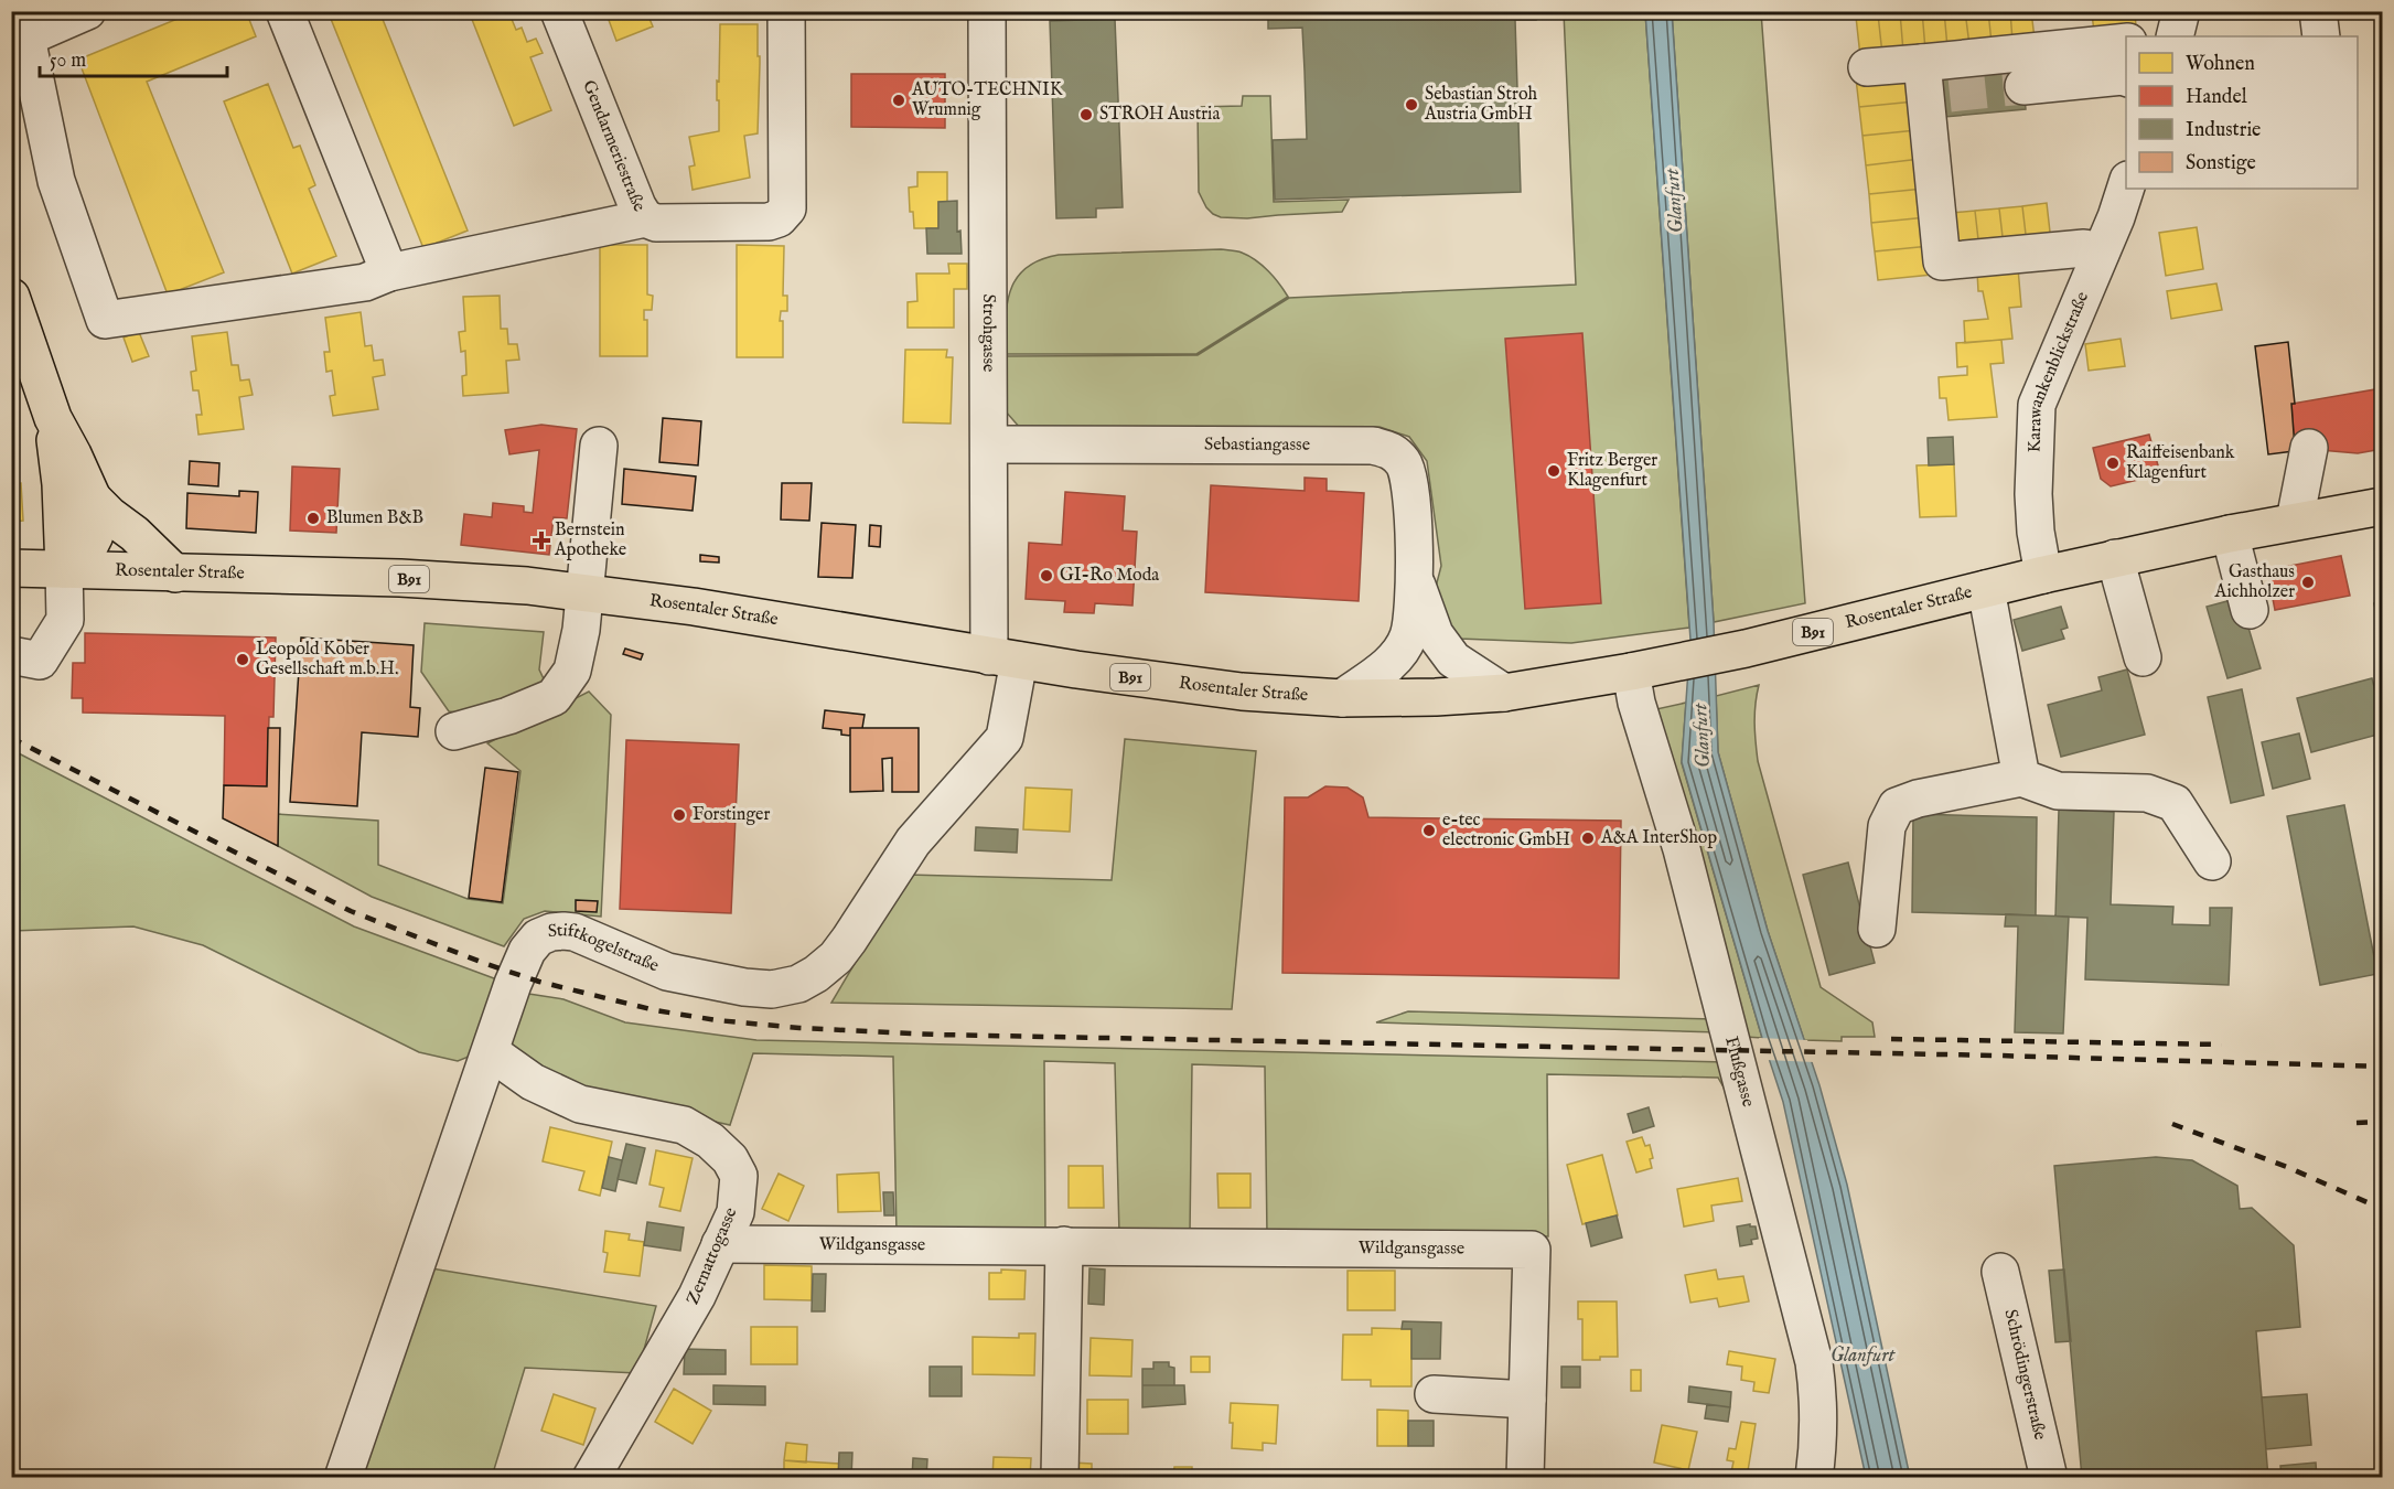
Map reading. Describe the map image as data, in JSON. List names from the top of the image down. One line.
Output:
{"streets":{"main road":["Rosentaler Straße","B91"],"street":["Gendarmeriestraße","Strohgasse","Karawankenblickstraße","Sebastiangasse","Stiftkogelstraße","Flußgasse","Wildgansgasse","Zernattogasse","Schrödingerstraße"]},"crossings":[["Strohgasse","Sebastiangasse"],["Strohgasse","Rosentaler Straße"],["Strohgasse","Stiftkogelstraße"],["Karawankenblickstraße","Rosentaler Straße"],["Sebastiangasse","Rosentaler Straße"],["Rosentaler Straße","Stiftkogelstraße"],["Rosentaler Straße","Flußgasse"],["Stiftkogelstraße","Zernattogasse"],["Wildgansgasse","Zernattogasse"]],"water":["Glanfurt"],"places":{"other":["AUTO-TECHNIK Wrumnig","Sebastian Stroh Austria GmbH","STROH Austria","Raiffeisenbank Klagenfurt","Fritz Berger Klagenfurt","Blumen B&B","GI-Ro Moda","Gasthaus Aichholzer","Leopold Kober Gesellschaft m.b.H.","Forstinger","e-tec electronic GmbH","A&A InterShop"],"health":["Bernstein Apotheke"]},"legend":["Wohnen","Handel","Industrie","Sonstige"],"scale_bar":"50 m"}
